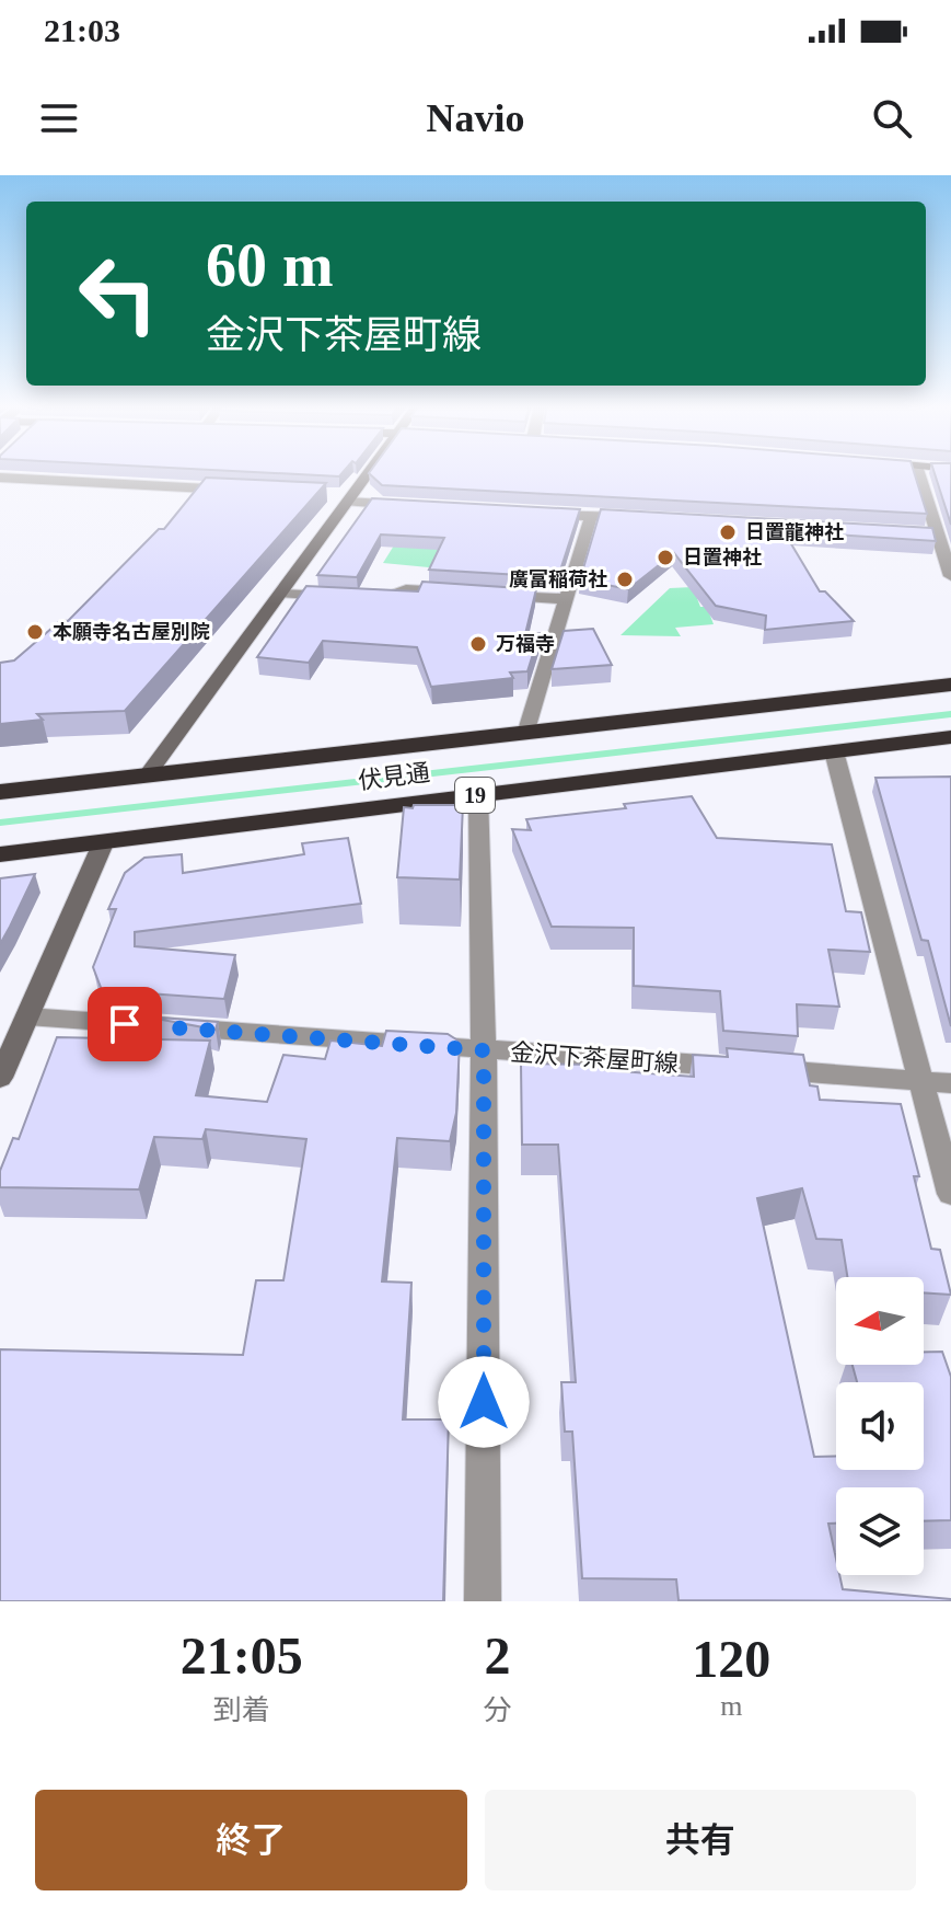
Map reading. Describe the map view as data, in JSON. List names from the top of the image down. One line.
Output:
{"streets":{"highway":["伏見通","19"],"street":["金沢下茶屋町線"]},"places":["日置龍神社","日置神社","廣富稲荷社","本願寺名古屋別院","万福寺"],"north":"left","page":{"status":"21:03","header":"Navio","turn":["60 m","金沢下茶屋町線"],"eta":["21:05","到着","2","分","120","m"],"buttons":["終了","共有"]}}
